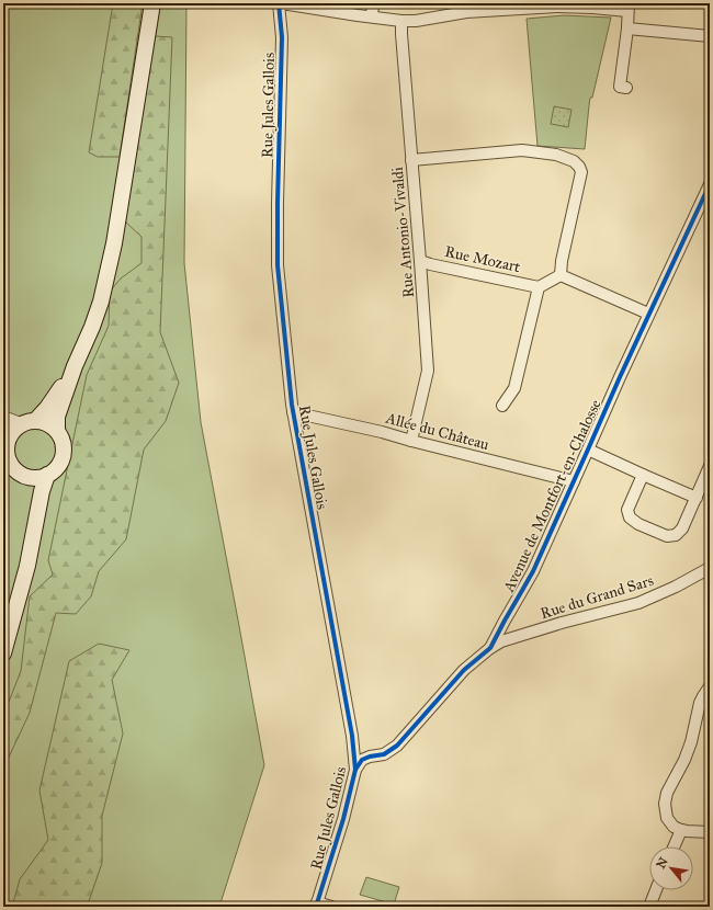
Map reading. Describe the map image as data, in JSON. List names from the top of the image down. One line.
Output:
{"streets":{"street":["Rue Jules Gallois","Rue Antonio-Vivaldi","Rue Mozart","Allée du Château","Avenue de Montfort-en-Chalosse","Rue du Grand Sars"]},"crossings":[["Rue Jules Gallois","Allée du Château"],["Rue Jules Gallois","Avenue de Montfort-en-Chalosse"],["Rue Antonio-Vivaldi","Rue Mozart"],["Rue Antonio-Vivaldi","Allée du Château"],["Allée du Château","Avenue de Montfort-en-Chalosse"],["Avenue de Montfort-en-Chalosse","Rue du Grand Sars"]],"north":"top left"}
